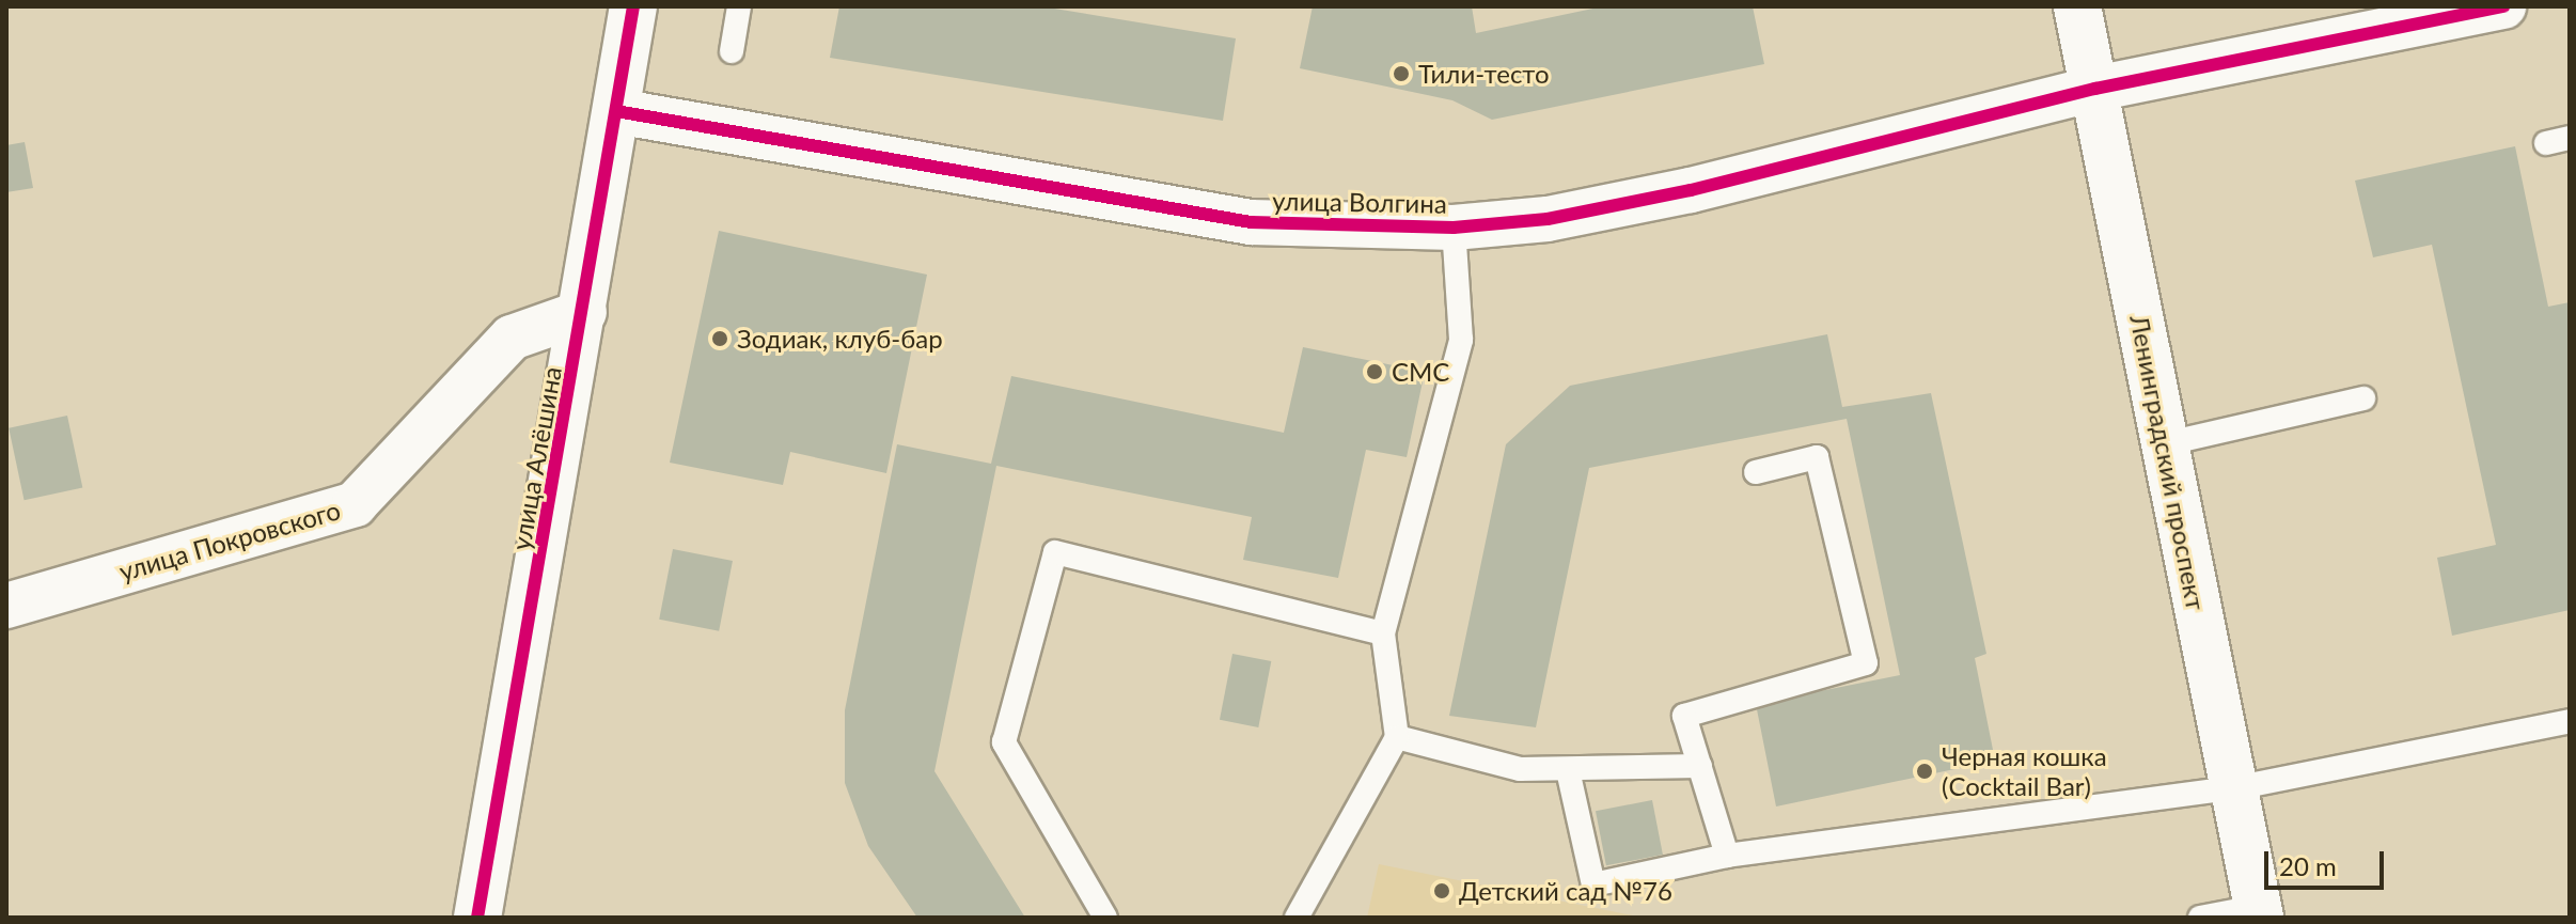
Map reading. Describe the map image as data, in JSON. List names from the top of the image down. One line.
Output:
{"streets":{"street":["улица Волгина","улица Алёшина","Ленинградский проспект","улица Покровского"]},"crossings":[["улица Волгина","улица Алёшина"],["улица Волгина","Ленинградский проспект"],["улица Алёшина","улица Покровского"]],"places":["Тили-тесто","Зодиак, клуб-бар","СМС","Черная кошка (Cocktail Bar)","Детский сад №76"],"scale_bar":"20 m"}
